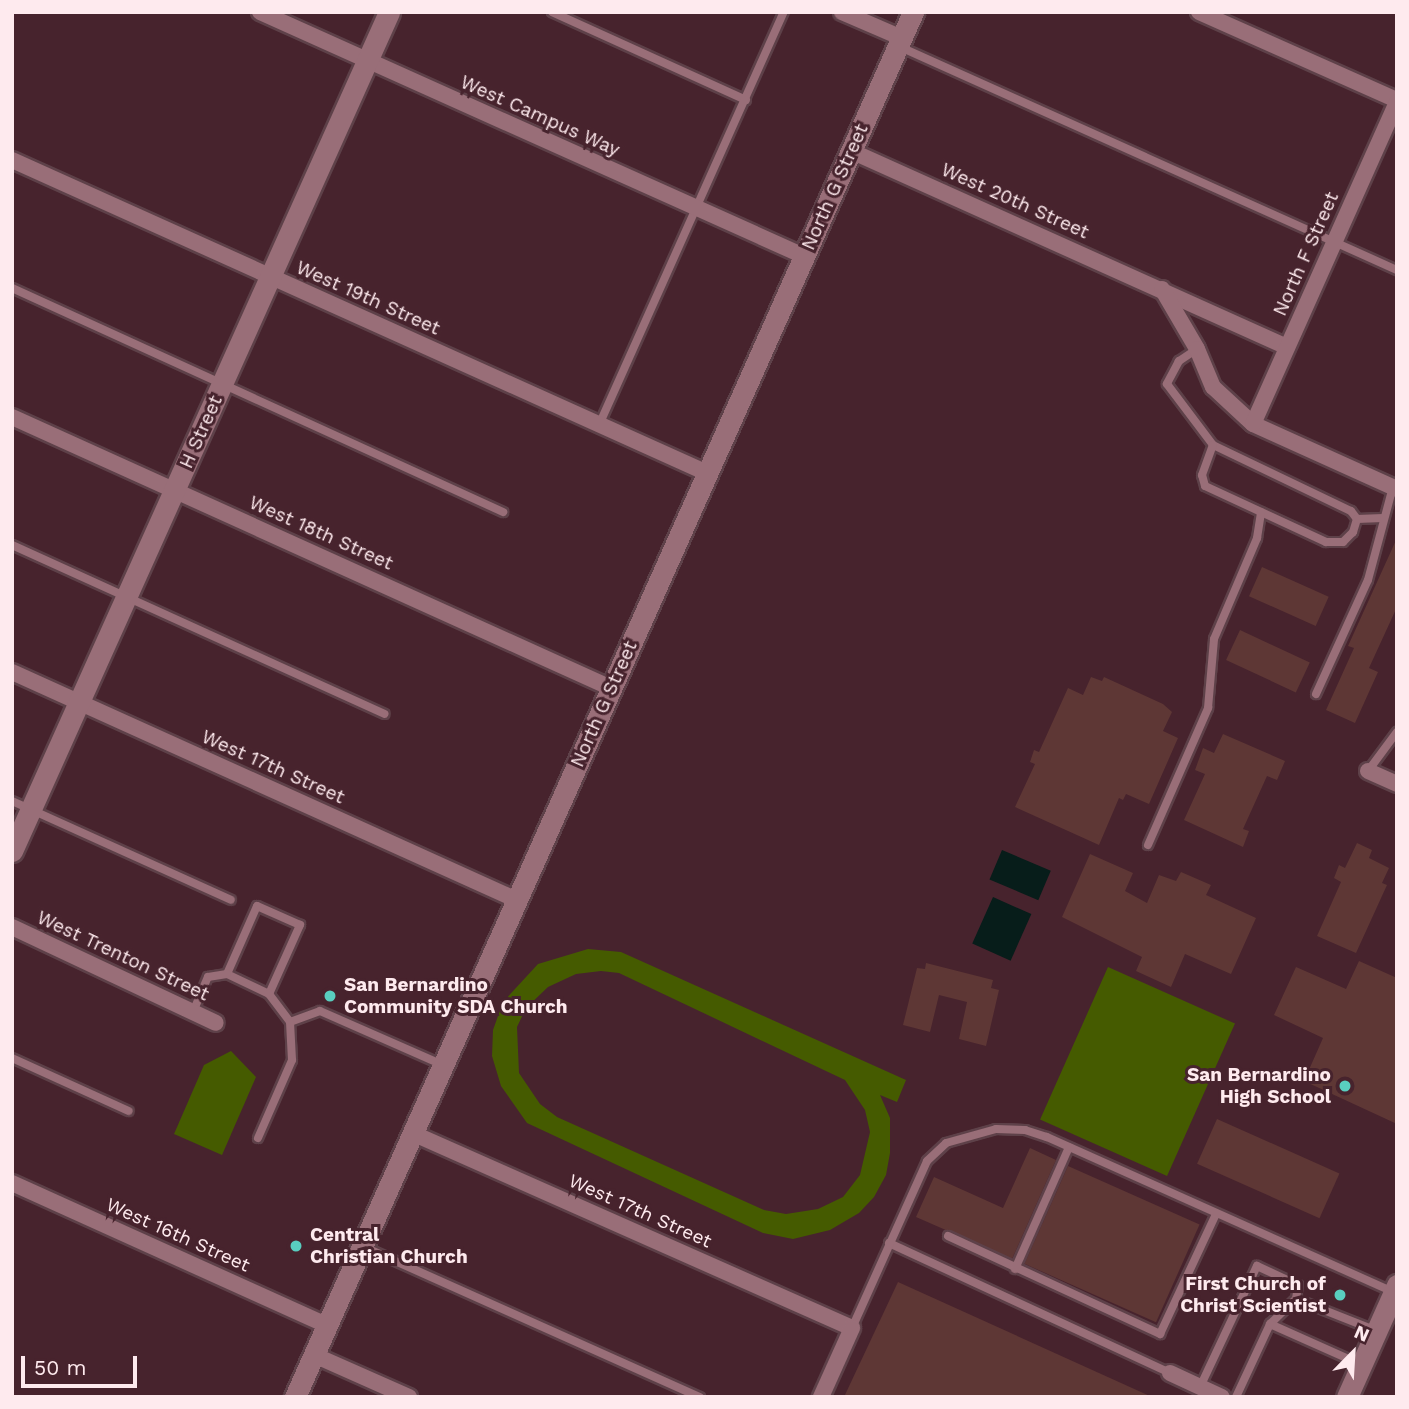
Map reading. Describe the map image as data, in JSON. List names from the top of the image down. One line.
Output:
{"streets":{"street":["West Campus Way","North G Street","West 20th Street","North F Street","West 19th Street","H Street","West 18th Street","West 17th Street","West Trenton Street","West 16th Street"]},"crossings":[["West Campus Way","North G Street"],["West Campus Way","H Street"],["North G Street","West 20th Street"],["North G Street","West 19th Street"],["North G Street","West 18th Street"],["North G Street","West 17th Street"],["North G Street","West 16th Street"],["West 20th Street","North F Street"],["West 19th Street","H Street"],["H Street","West 18th Street"],["H Street","West 17th Street"]],"places":["San Bernardino Community SDA Church","San Bernardino High School","Central Christian Church","First Church of Christ Scientist"],"scale_bar":"50 m","north":"top right"}
